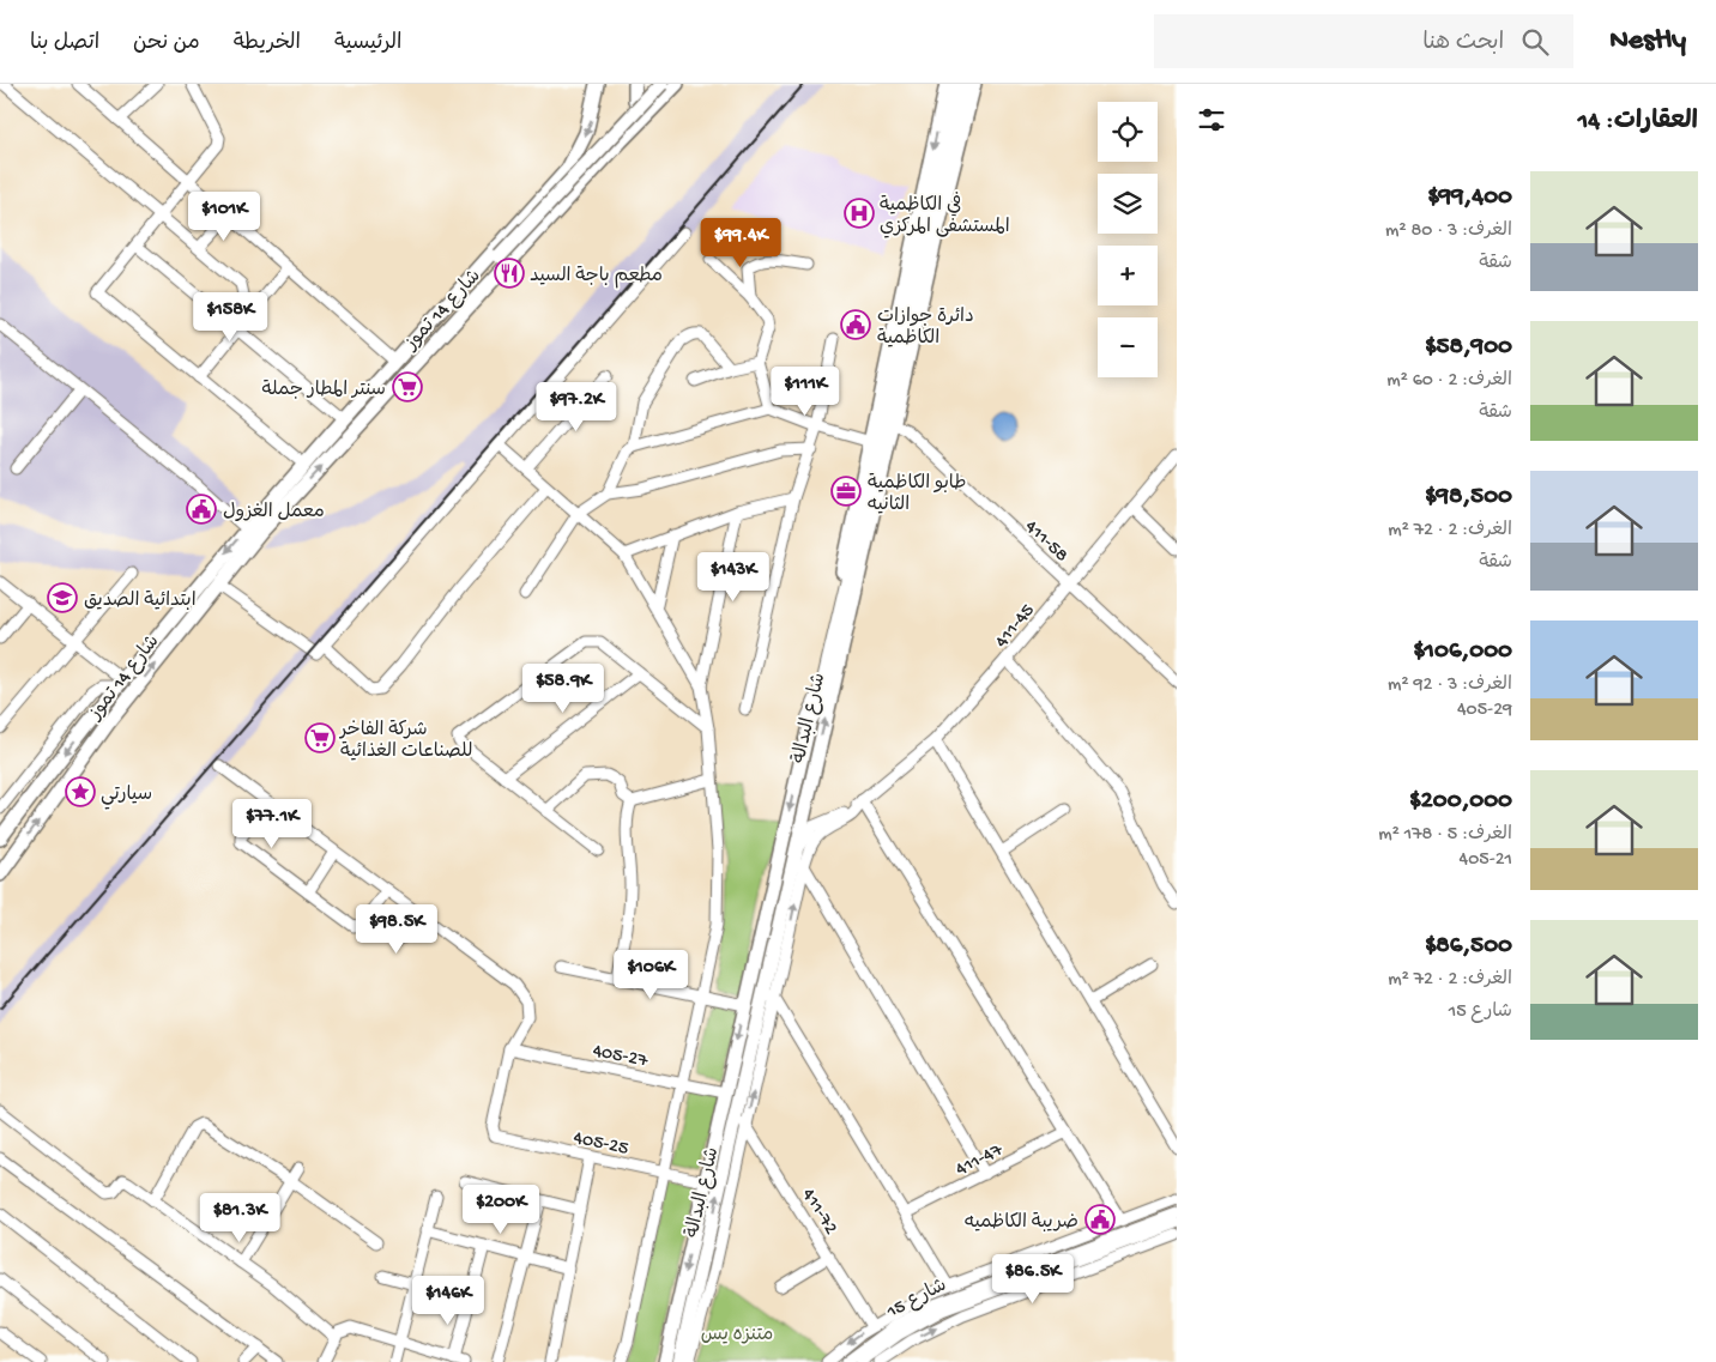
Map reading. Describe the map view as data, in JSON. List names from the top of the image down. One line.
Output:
{"streets":{"main road":["شارع 14 تموز","شارع البدالة"],"street":["411-58","411-45","405-27","405-25","411-47","411-72","شارع 15"]},"crossings":[["411-58","411-45"],["411-58","شارع البدالة"],["شارع البدالة","405-27"],["شارع البدالة","405-25"],["شارع البدالة","411-72"],["405-27","405-25"]],"parks":["متنزه يس"],"places":{"hospital":["في الكاظمية المستشفى المركزي"],"restaurant":["مطعم باجة السيد"],"public building":["دائرة جوازات الكاظمية","معمل الغزول","ضريبة الكاظميه"],"supermarket":["سنتر المطار جملة","شركة الفاخر للصناعات الغذائية"],"office":["طابو الكاظمية الثانيه"],"school or university":["ابتدائية الصديق"],"place":["سيارتي"]},"page":{"header":"Nestly","search":"ابحث هنا","nav":["الرئيسية","الخريطة","من نحن","اتصل بنا"],"heading":"العقارات: 14","map_buttons":["+","−"],"list":[{"name":"$99,400","note":"الغرف: 3 · 80 m² · شقة"},{"name":"$58,900","note":"الغرف: 2 · 60 m² · شقة"},{"name":"$98,500","note":"الغرف: 2 · 72 m² · شقة"},{"name":"$106,000","note":"الغرف: 3 · 92 m² · 405-29"},{"name":"$200,000","note":"الغرف: 5 · 178 m² · 405-21"},{"name":"$86,500","note":"الغرف: 2 · 72 m² · شارع 15"}],"price":["$101K","$99.4K","$158K","$111K","$97.2K","$143K","$58.9K","$77.1K","$98.5K","$106K","$200K","$81.3K","$86.5K","$146K"]}}
